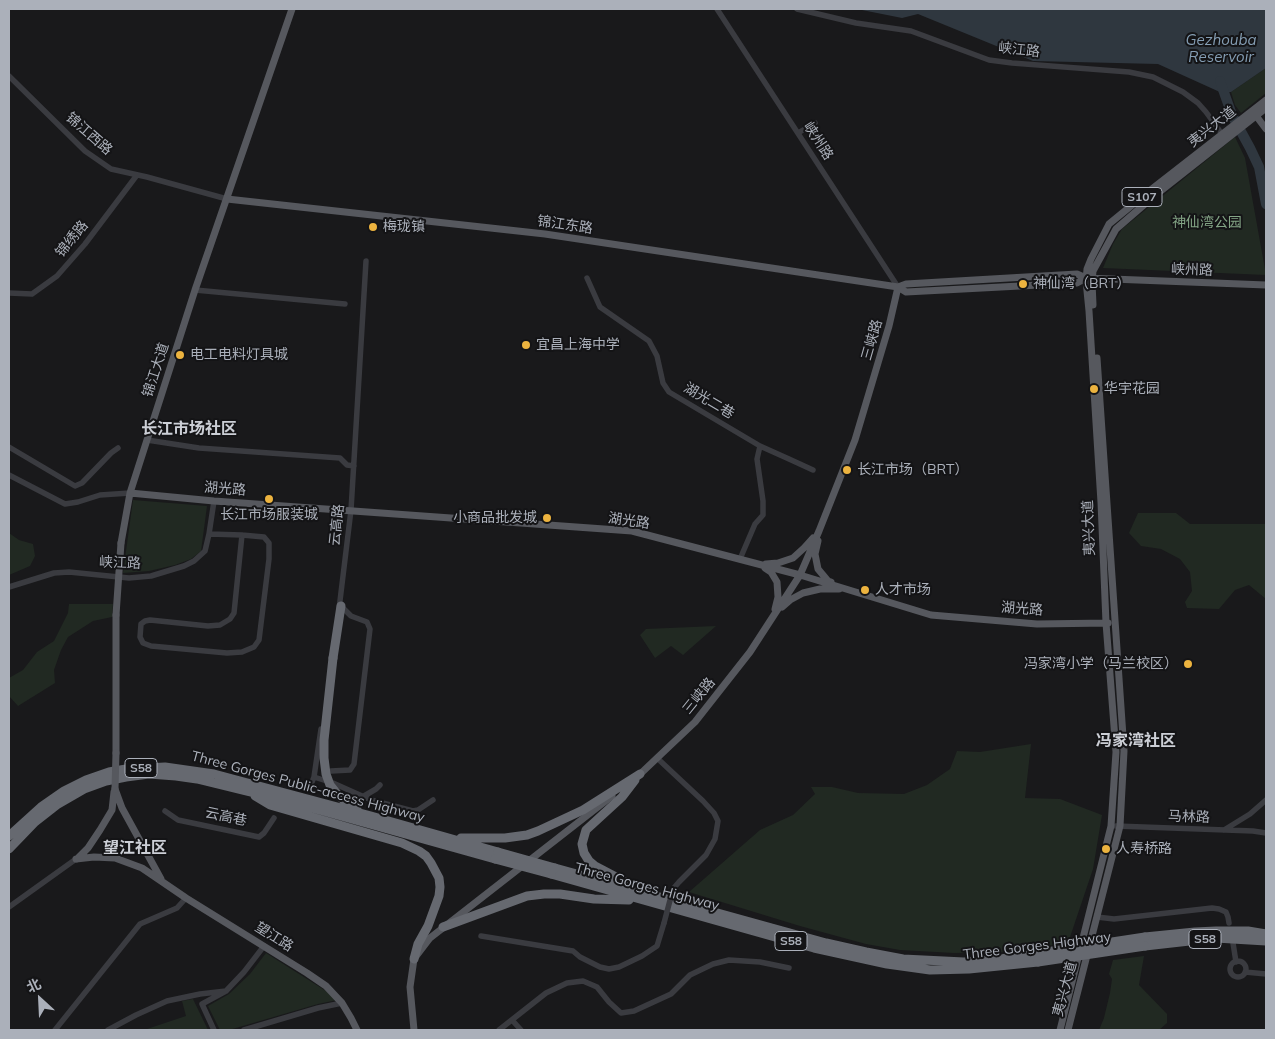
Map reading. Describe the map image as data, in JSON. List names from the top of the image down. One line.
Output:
{"streets":{"highway":["S58","Three Gorges Public-access Highway","Three Gorges Highway"],"main road":["夷兴大道","峡州路","S107","锦江东路","三峡路","锦江大道","湖光路","望江路"],"street":["峡江路","锦江西路","锦绣路","湖光二巷","云高路","云高巷","马林路"]},"crossings":[["峡江路","夷兴大道"],["峡江路","湖光路"],["夷兴大道","峡州路"],["夷兴大道","湖光路"],["夷兴大道","马林路"],["锦江西路","锦江东路"],["锦江西路","锦绣路"],["锦江西路","锦江大道"],["峡州路","锦江东路"],["峡州路","三峡路"],["锦江东路","三峡路"],["锦江东路","锦江大道"],["三峡路","湖光路"],["锦江大道","湖光路"],["湖光路","云高路"],["Three Gorges Public-access Highway","Three Gorges Highway"]],"districts":["长江市场社区","冯家湾社区","望江社区"],"water":["Gezhouba Reservoir"],"parks":["神仙湾公园"],"places":["梅珑镇","神仙湾（BRT）","宜昌上海中学","电工电料灯具城","华宇花园","长江市场（BRT）","长江市场服装城","小商品批发城","人才市场","冯家湾小学（马兰校区）","人寿桥路"],"north":"top left"}
